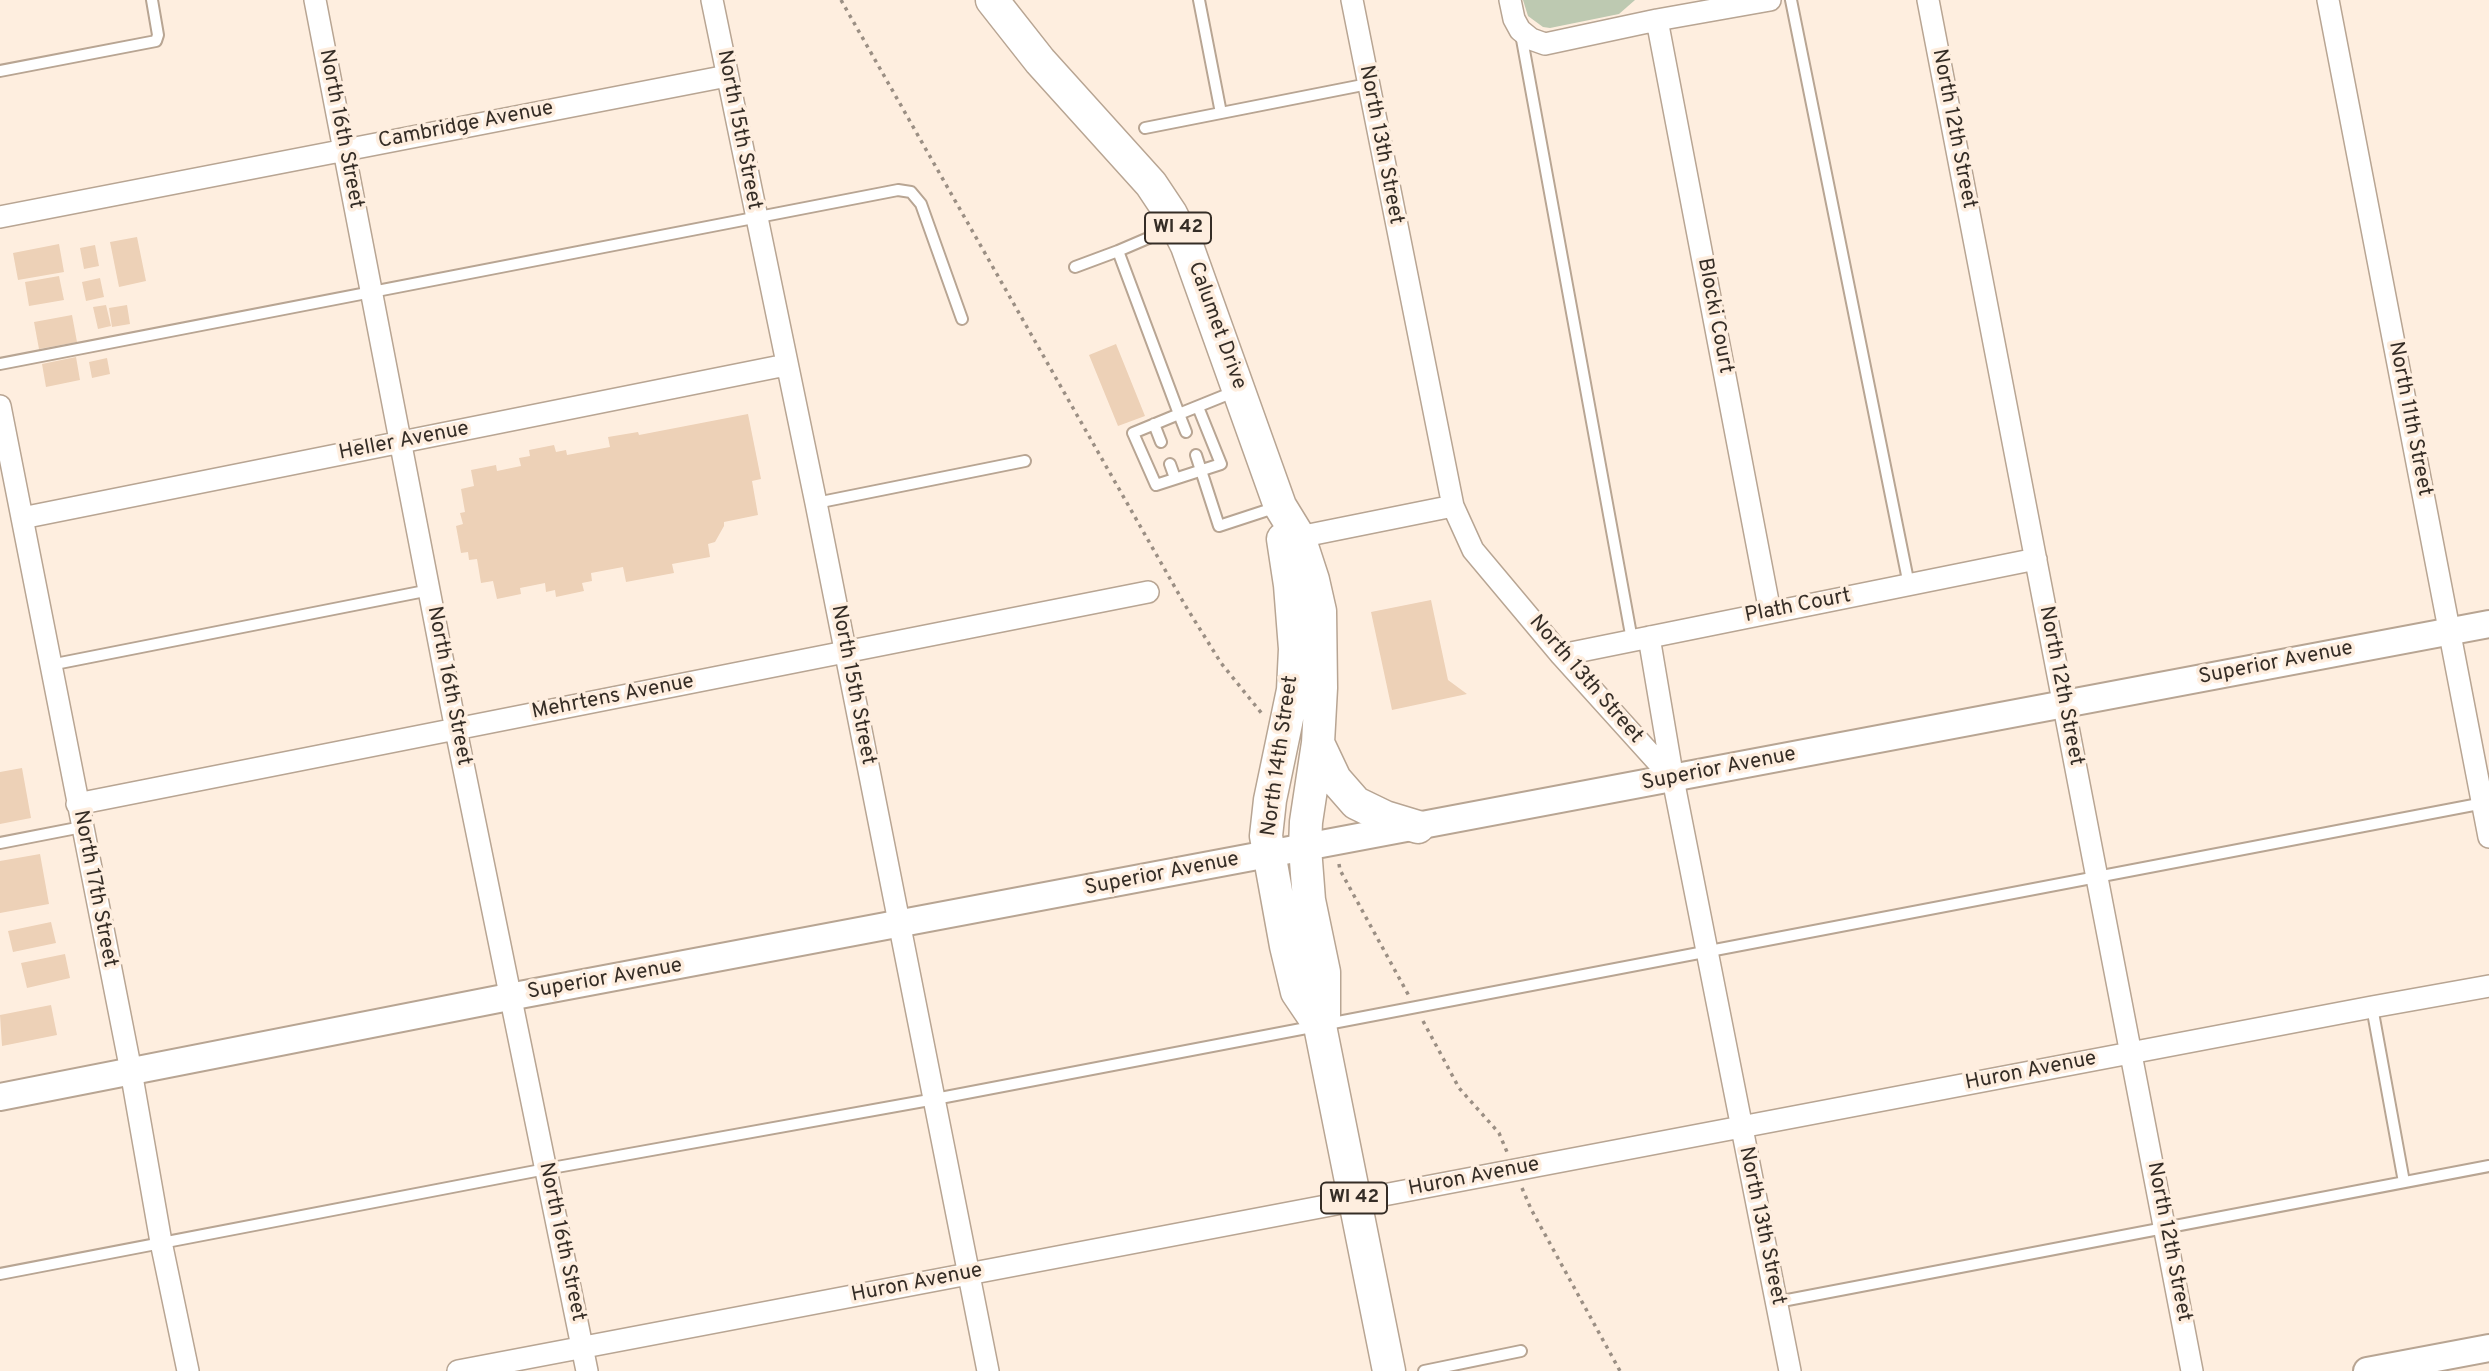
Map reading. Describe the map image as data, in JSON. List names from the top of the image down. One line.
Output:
{"streets":{"main road":["WI 42","Calumet Drive","North 14th Street"],"street":["Cambridge Avenue","North 16th Street","North 12th Street","North 15th Street","North 13th Street","Blocki Court","North 11th Street","Heller Avenue","Plath Court","Superior Avenue","Mehrtens Avenue","North 17th Street","Huron Avenue"]},"crossings":[["Cambridge Avenue","North 16th Street"],["Cambridge Avenue","North 15th Street"],["North 16th Street","Heller Avenue"],["North 16th Street","Superior Avenue"],["North 16th Street","Mehrtens Avenue"],["North 16th Street","Huron Avenue"],["North 12th Street","Plath Court"],["North 12th Street","Superior Avenue"],["North 12th Street","Huron Avenue"],["North 15th Street","Heller Avenue"],["North 15th Street","Superior Avenue"],["North 15th Street","Mehrtens Avenue"],["North 15th Street","Huron Avenue"],["North 13th Street","Plath Court"],["North 13th Street","Superior Avenue"],["North 13th Street","Huron Avenue"],["Blocki Court","Plath Court"],["Calumet Drive","North 14th Street"],["North 11th Street","Superior Avenue"],["Heller Avenue","North 17th Street"],["Superior Avenue","North 14th Street"],["Superior Avenue","North 17th Street"],["Mehrtens Avenue","North 17th Street"],["North 14th Street","Huron Avenue"]]}
